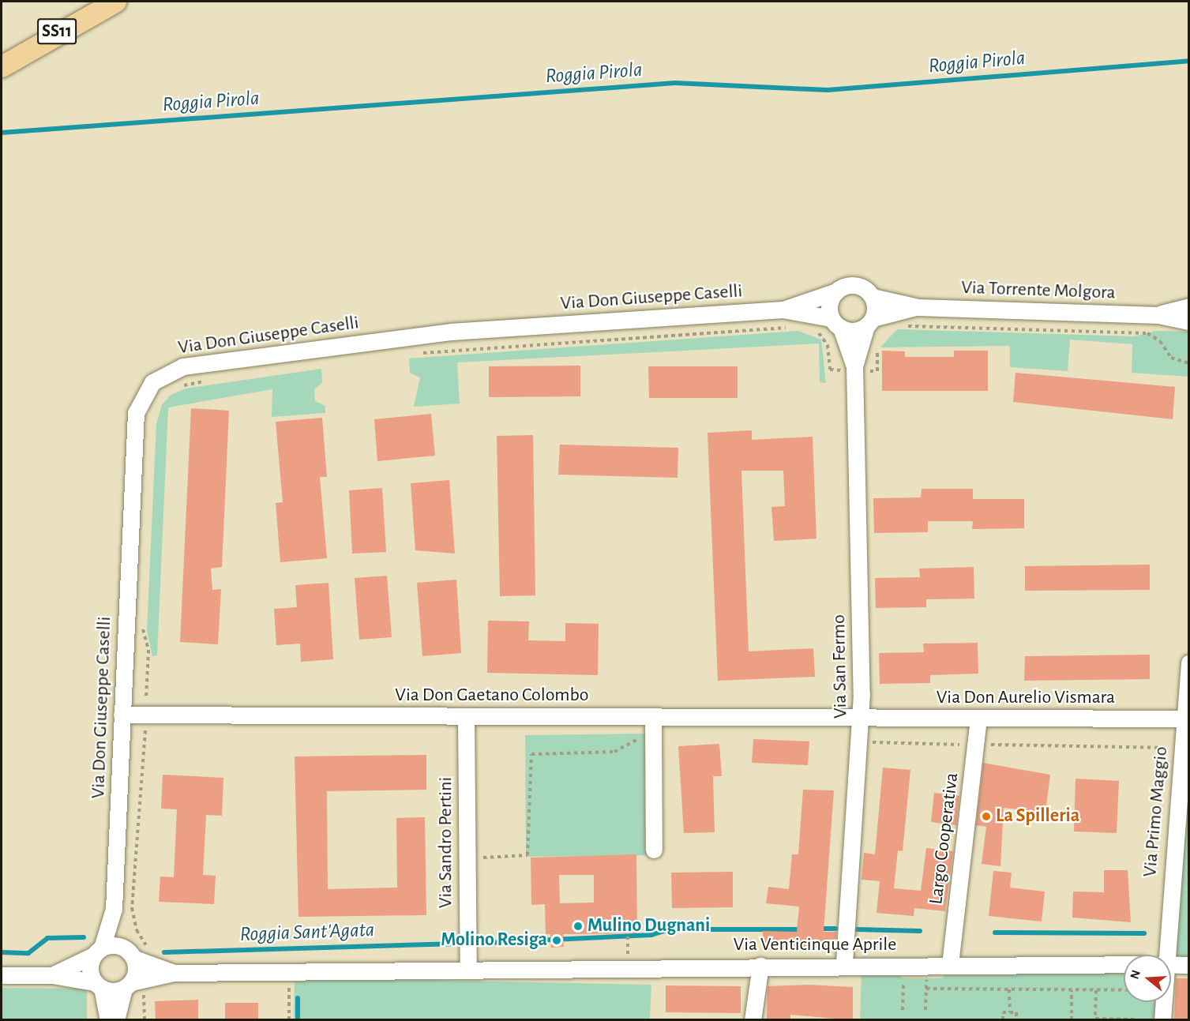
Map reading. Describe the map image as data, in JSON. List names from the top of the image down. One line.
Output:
{"streets":{"main road":["SS11"],"street":["Via Torrente Molgora","Via Don Giuseppe Caselli","Via San Fermo","Via Don Gaetano Colombo","Via Don Aurelio Vismara","Via Primo Maggio","Largo Cooperativa","Via Sandro Pertini","Via Venticinque Aprile"]},"crossings":[["Via Torrente Molgora","Via Don Giuseppe Caselli"],["Via Don Giuseppe Caselli","Via Don Gaetano Colombo"],["Via Don Giuseppe Caselli","Via Venticinque Aprile"],["Via San Fermo","Via Don Gaetano Colombo"],["Via San Fermo","Via Don Aurelio Vismara"],["Via San Fermo","Via Venticinque Aprile"],["Via Don Gaetano Colombo","Via Don Aurelio Vismara"],["Via Don Gaetano Colombo","Via Sandro Pertini"],["Via Don Aurelio Vismara","Via Primo Maggio"],["Via Don Aurelio Vismara","Largo Cooperativa"],["Largo Cooperativa","Via Venticinque Aprile"],["Via Sandro Pertini","Via Venticinque Aprile"]],"water":["Roggia Pirola","Roggia Sant'Agata"],"places":["La Spilleria","Mulino Dugnani","Molino Resiga"],"north":"left"}
